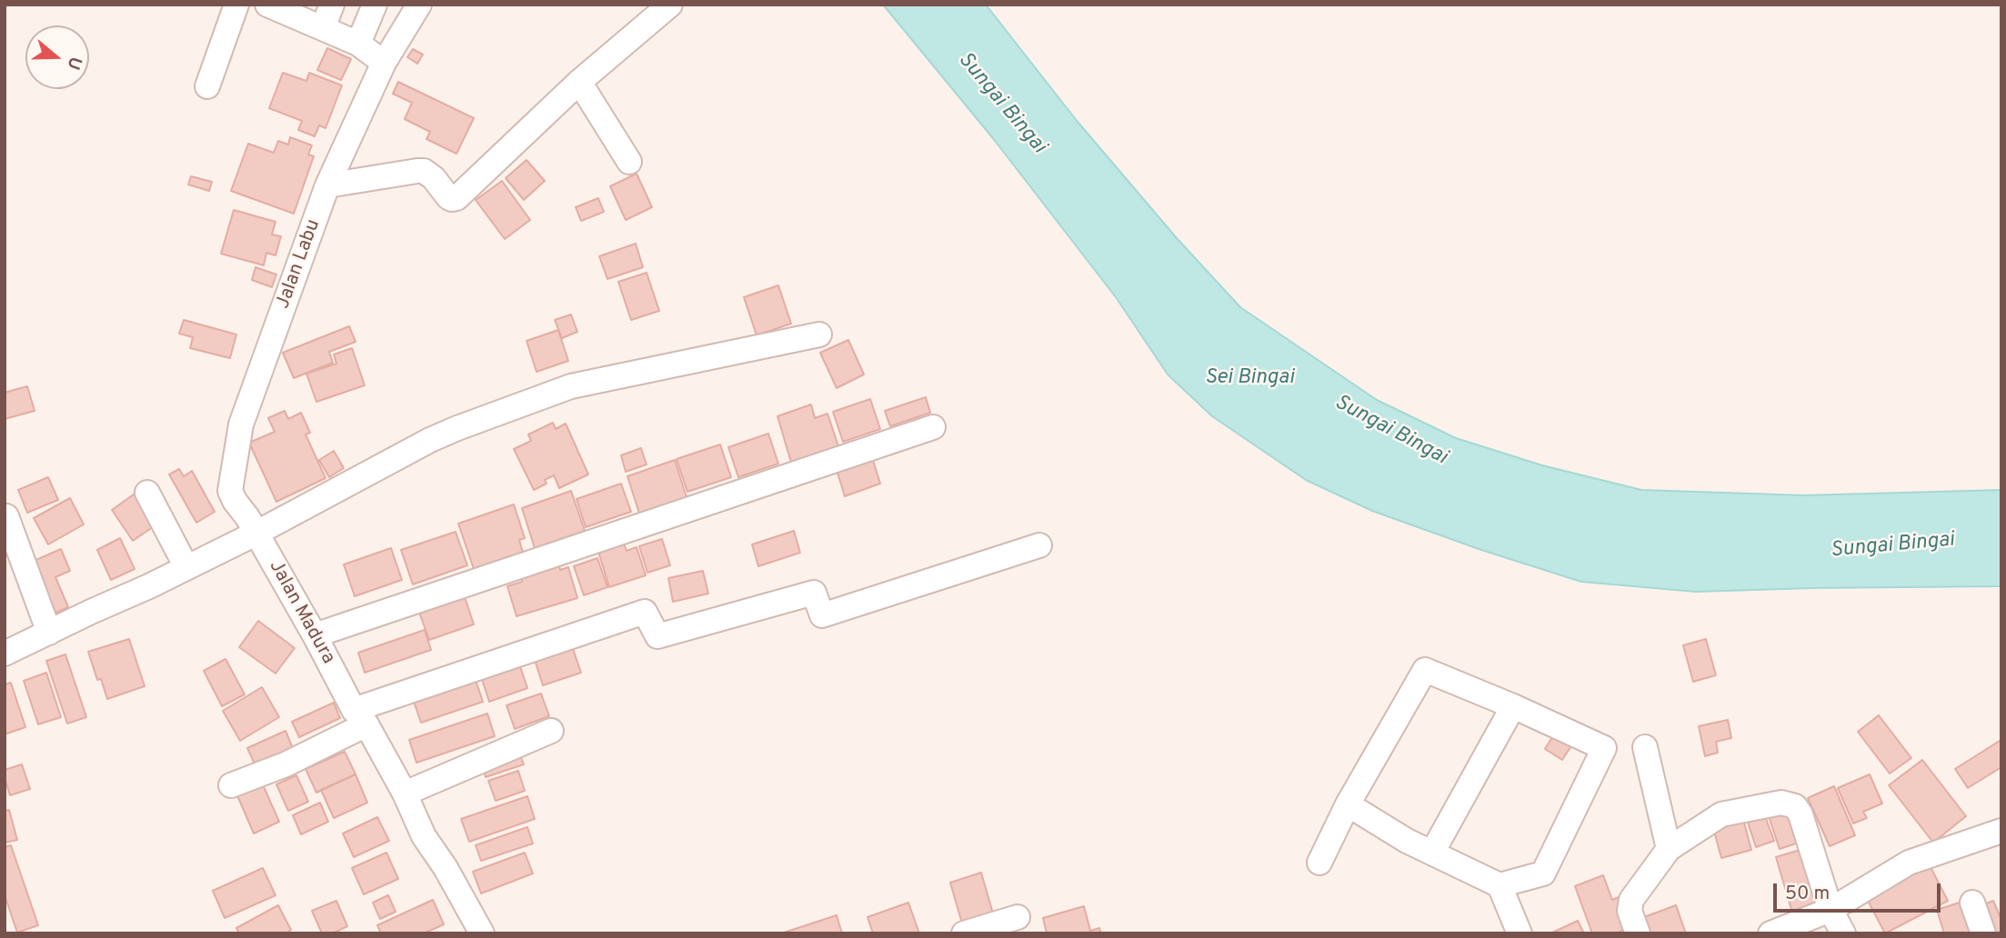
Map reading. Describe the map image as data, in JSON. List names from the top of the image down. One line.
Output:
{"streets":{"street":["Jalan Labu","Jalan Madura"]},"crossings":[["Jalan Labu","Jalan Madura"]],"water":["Sungai Bingai","Sei Bingai"],"scale_bar":"50 m","north":"right"}
